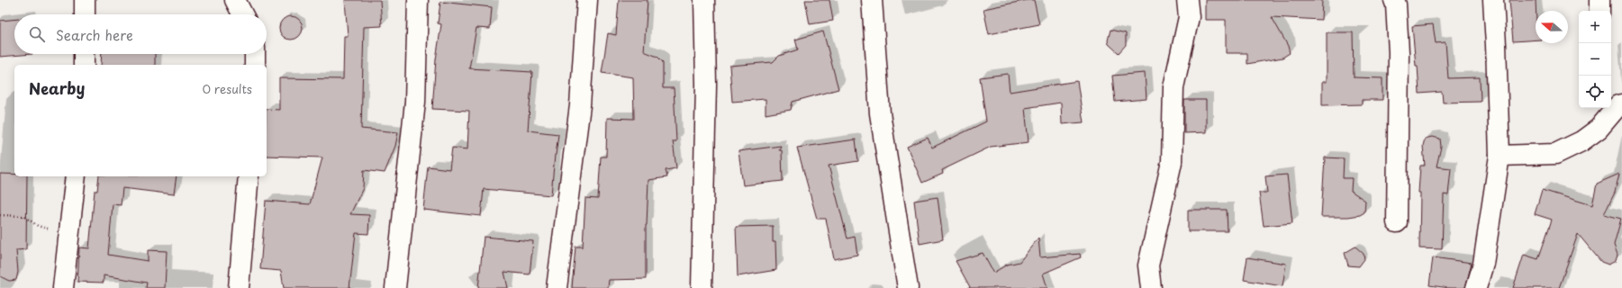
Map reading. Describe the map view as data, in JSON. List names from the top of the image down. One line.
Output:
{"north":"left","page":{"map_buttons":["+","−"],"search":"Search here","heading":["Nearby","0 results"]}}
